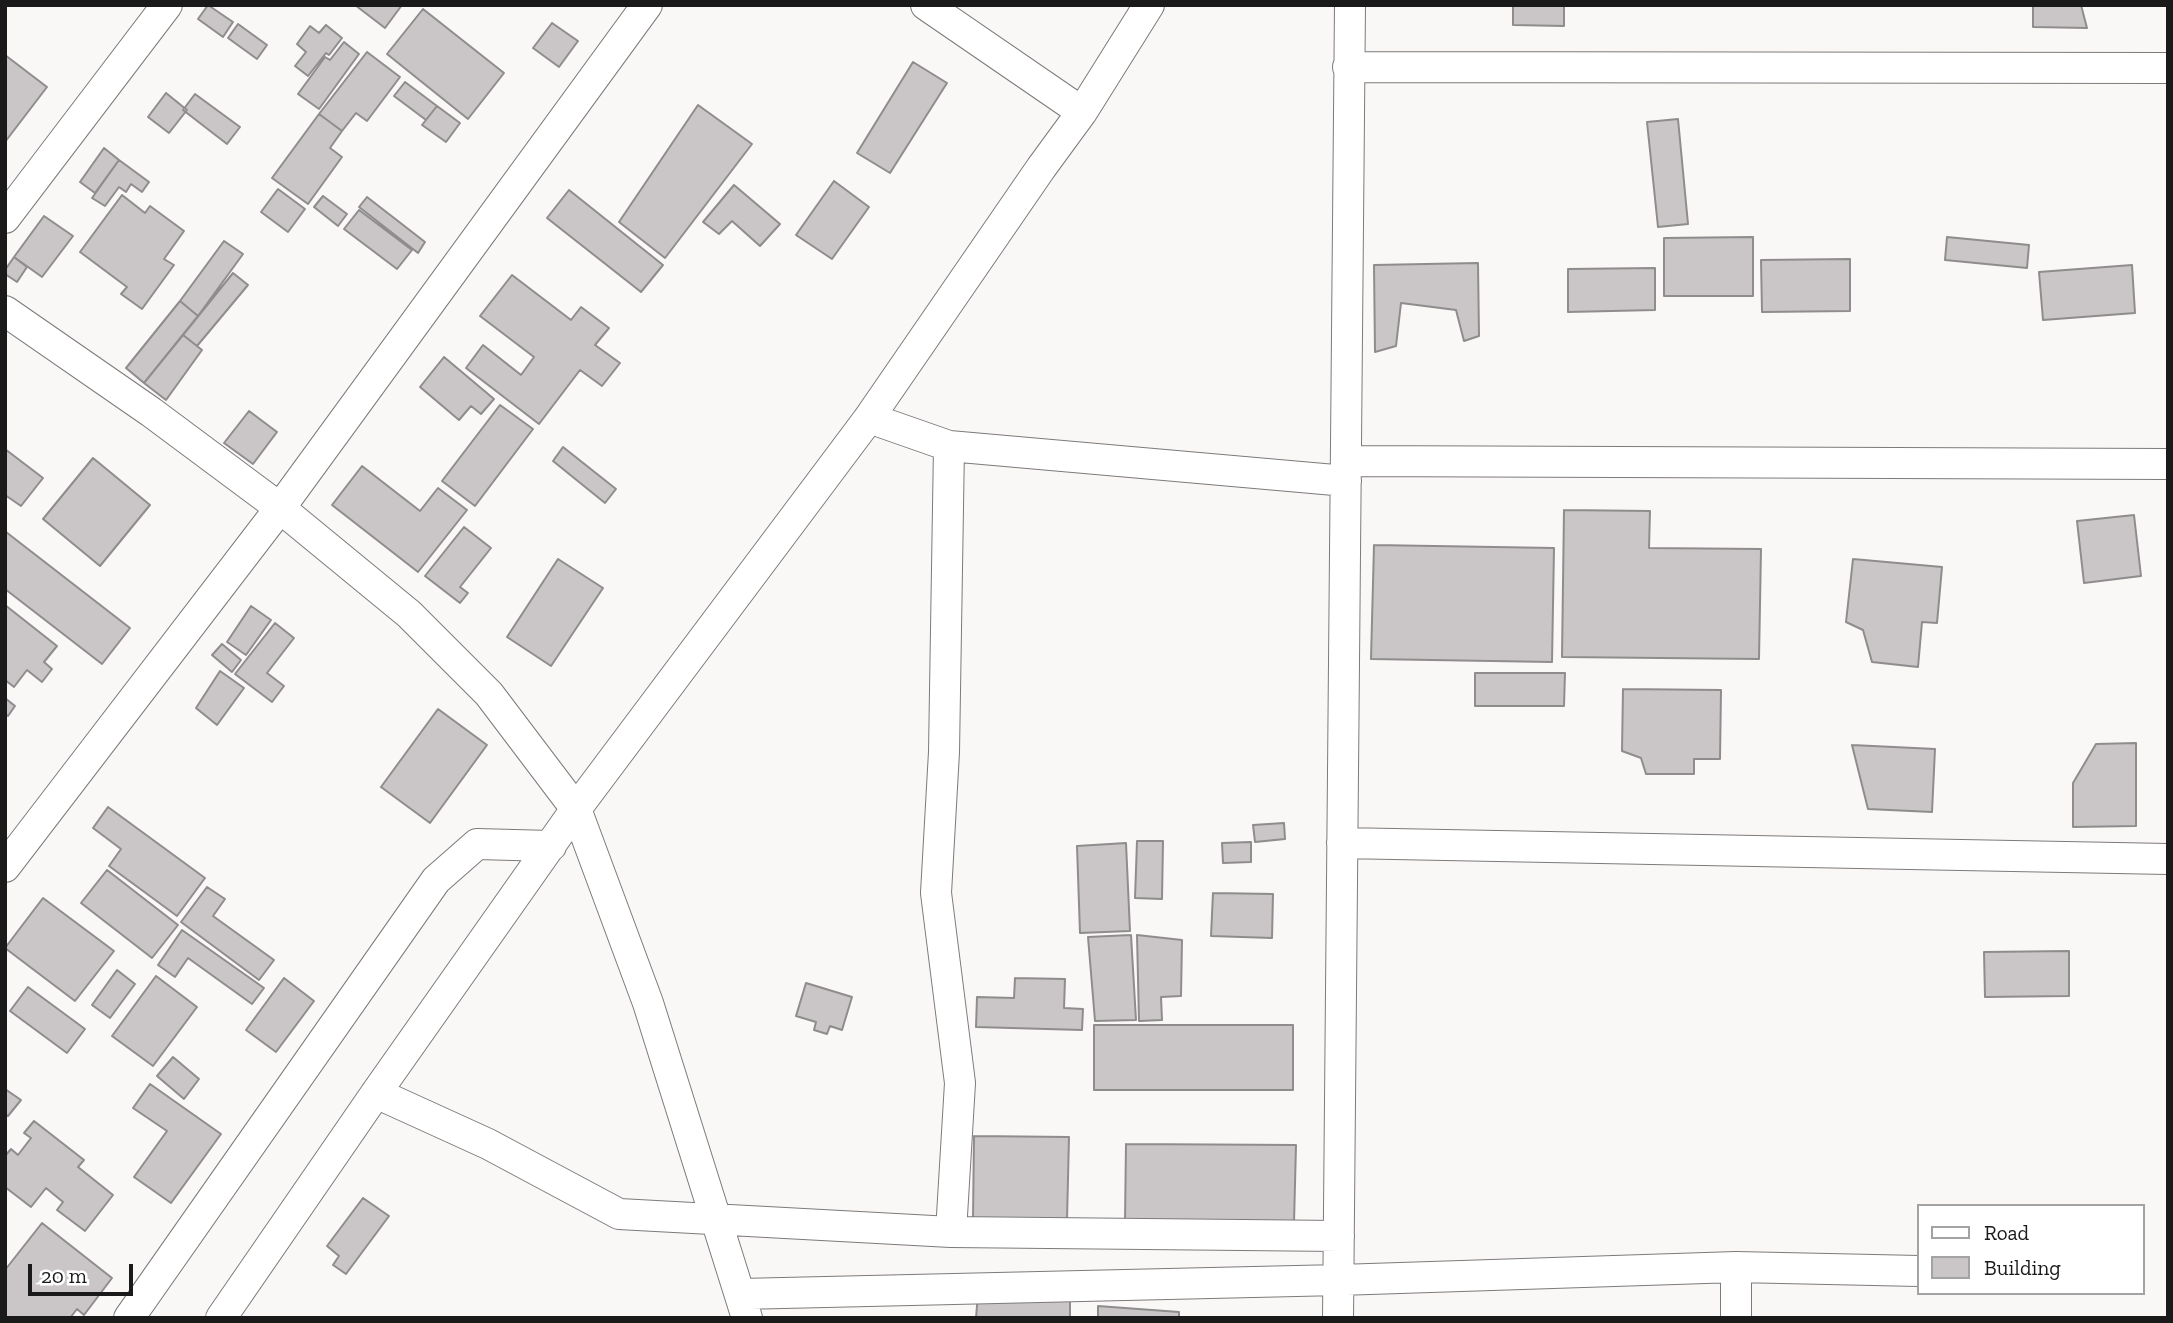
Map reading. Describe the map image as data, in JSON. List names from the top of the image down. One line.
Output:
{"legend":["Road","Building"],"scale_bar":"20 m"}
